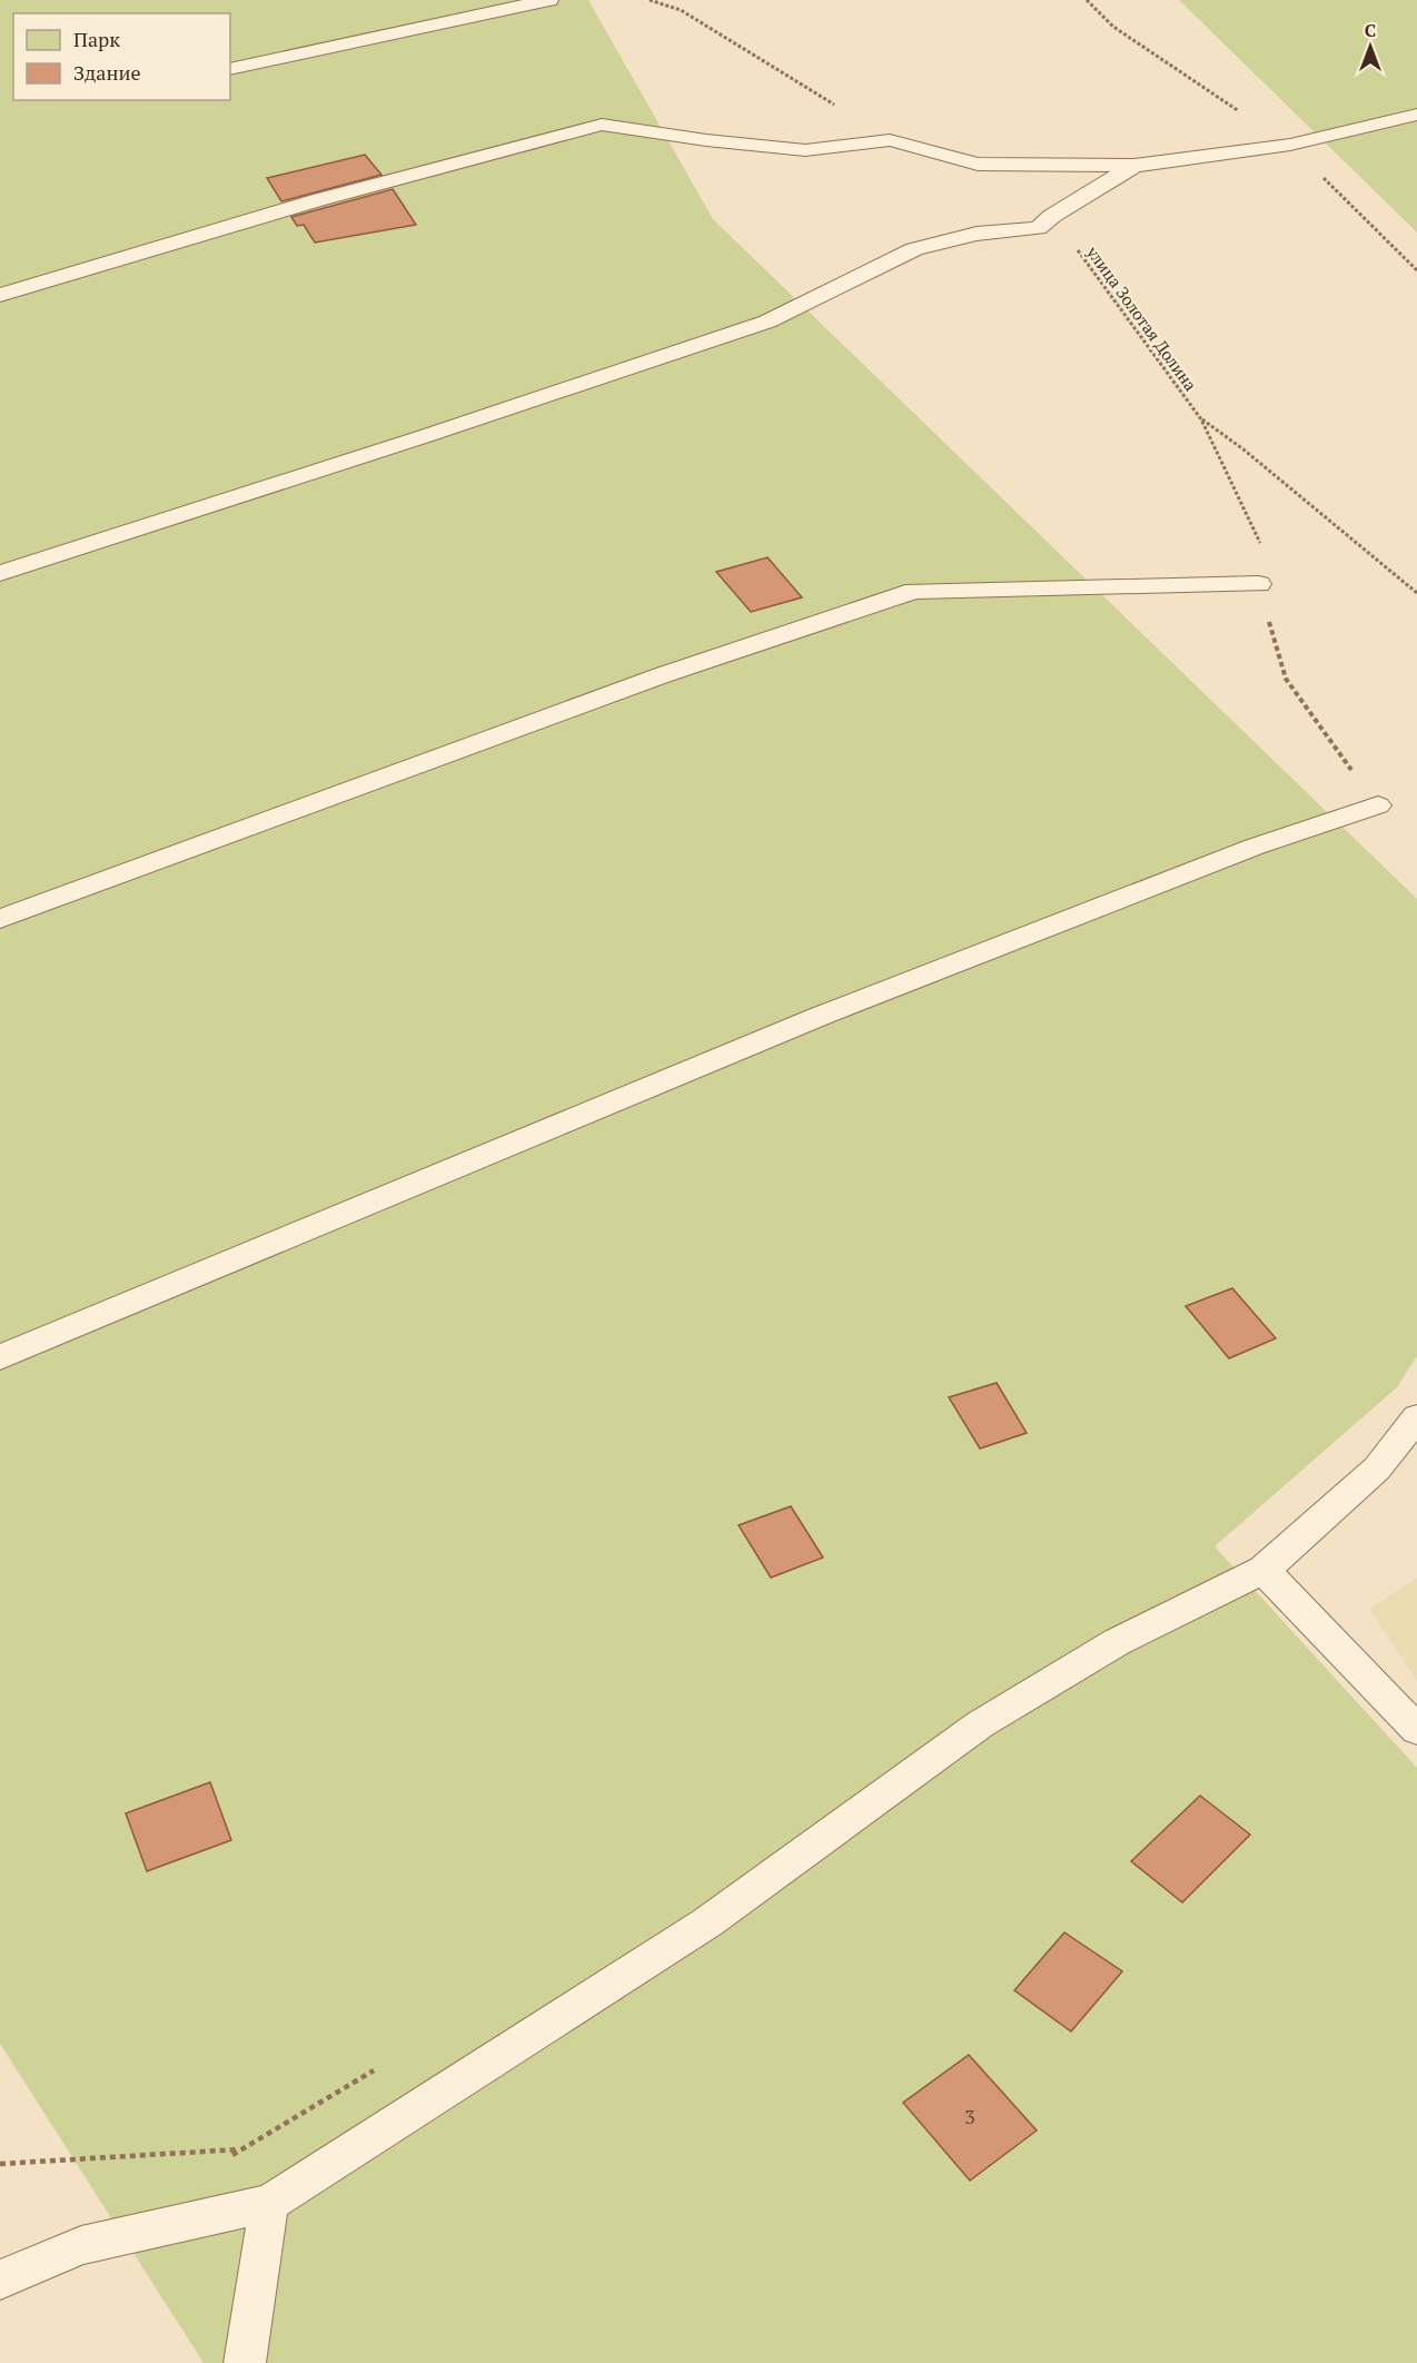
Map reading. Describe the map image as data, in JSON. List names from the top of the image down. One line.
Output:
{"streets":{"path":["улица Золотая Долина"]},"house_numbers":["3"],"legend":["Парк","Здание"],"north":"top"}
